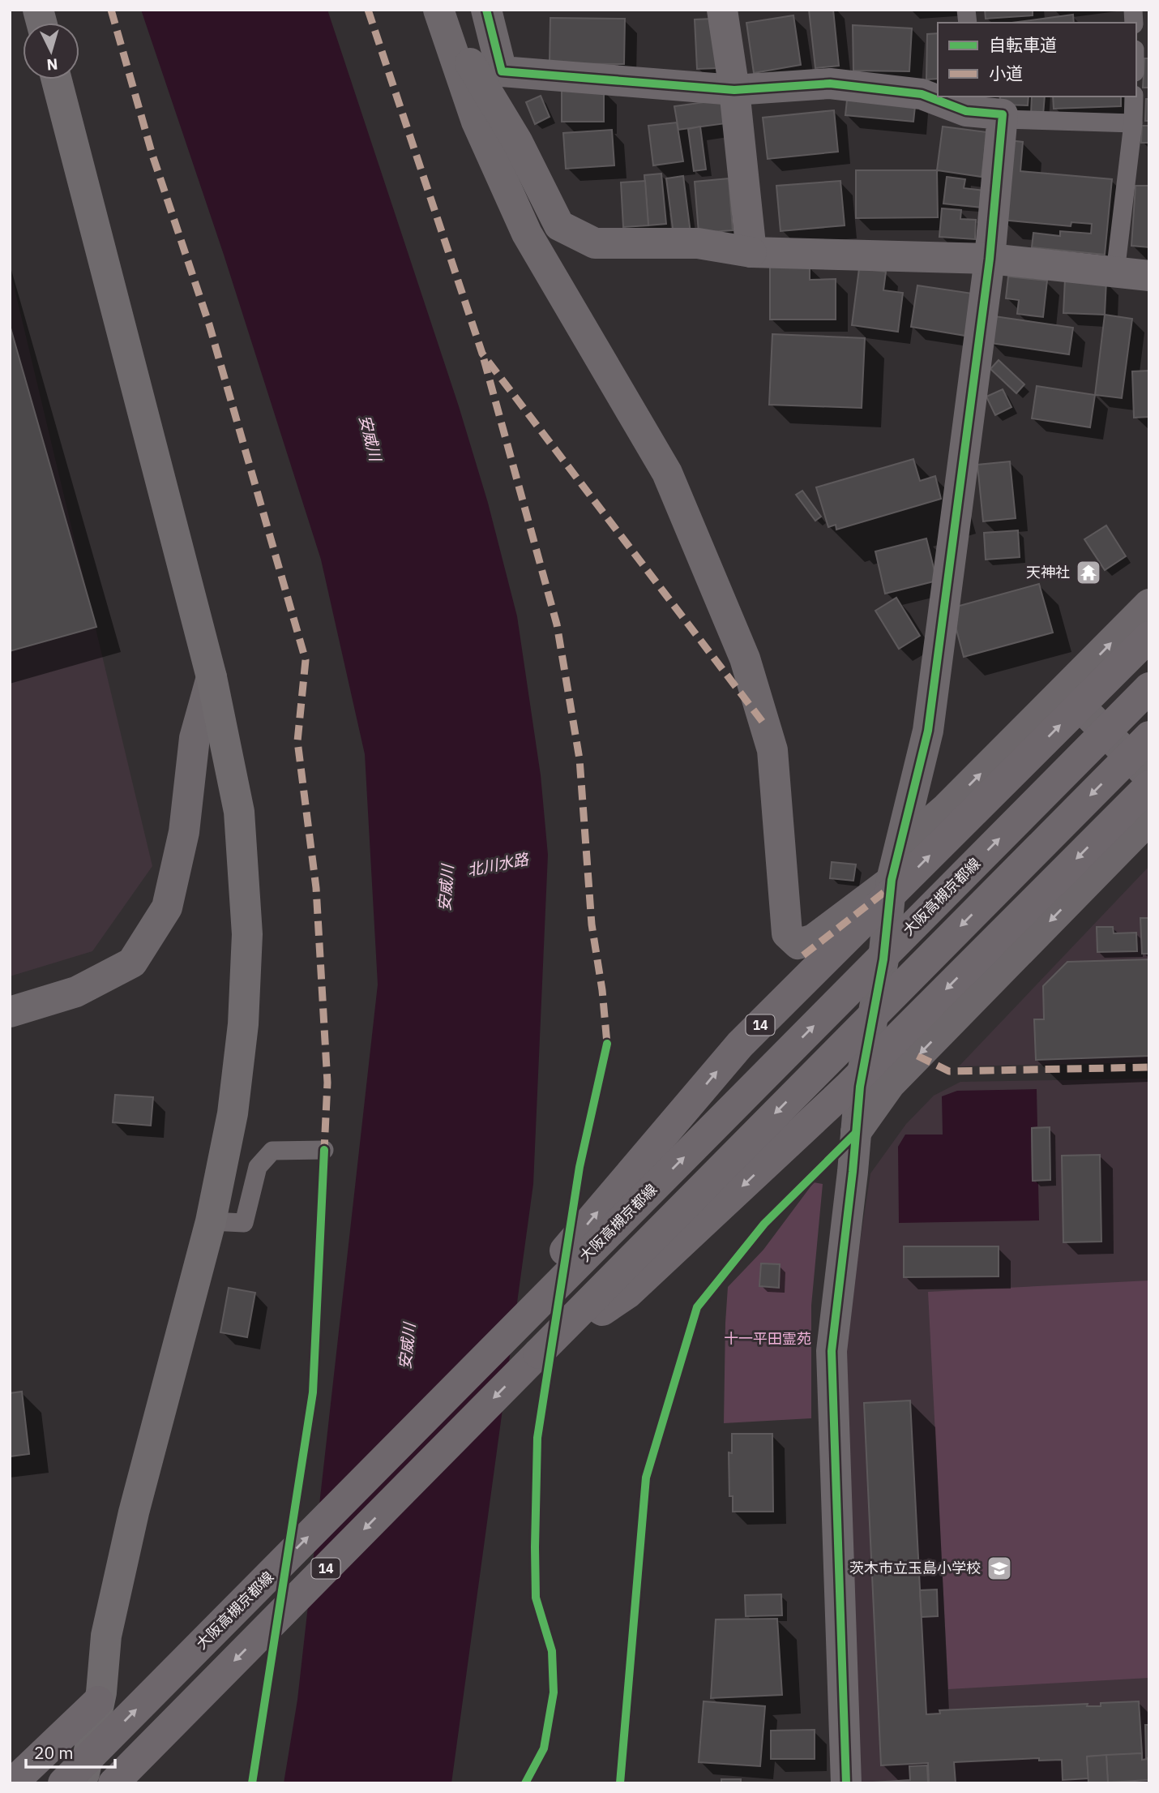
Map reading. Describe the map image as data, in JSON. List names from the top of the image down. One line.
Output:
{"streets":{"main road":["大阪高槻京都線","14"]},"crossings":[["大阪高槻京都線","14"]],"water":["安威川","北川水路"],"parks":["十一平田霊苑"],"places":{"temple":["天神社"],"school or university":["茨木市立玉島小学校"]},"legend":["自転車道","小道"],"scale_bar":"20 m","north":"bottom"}
